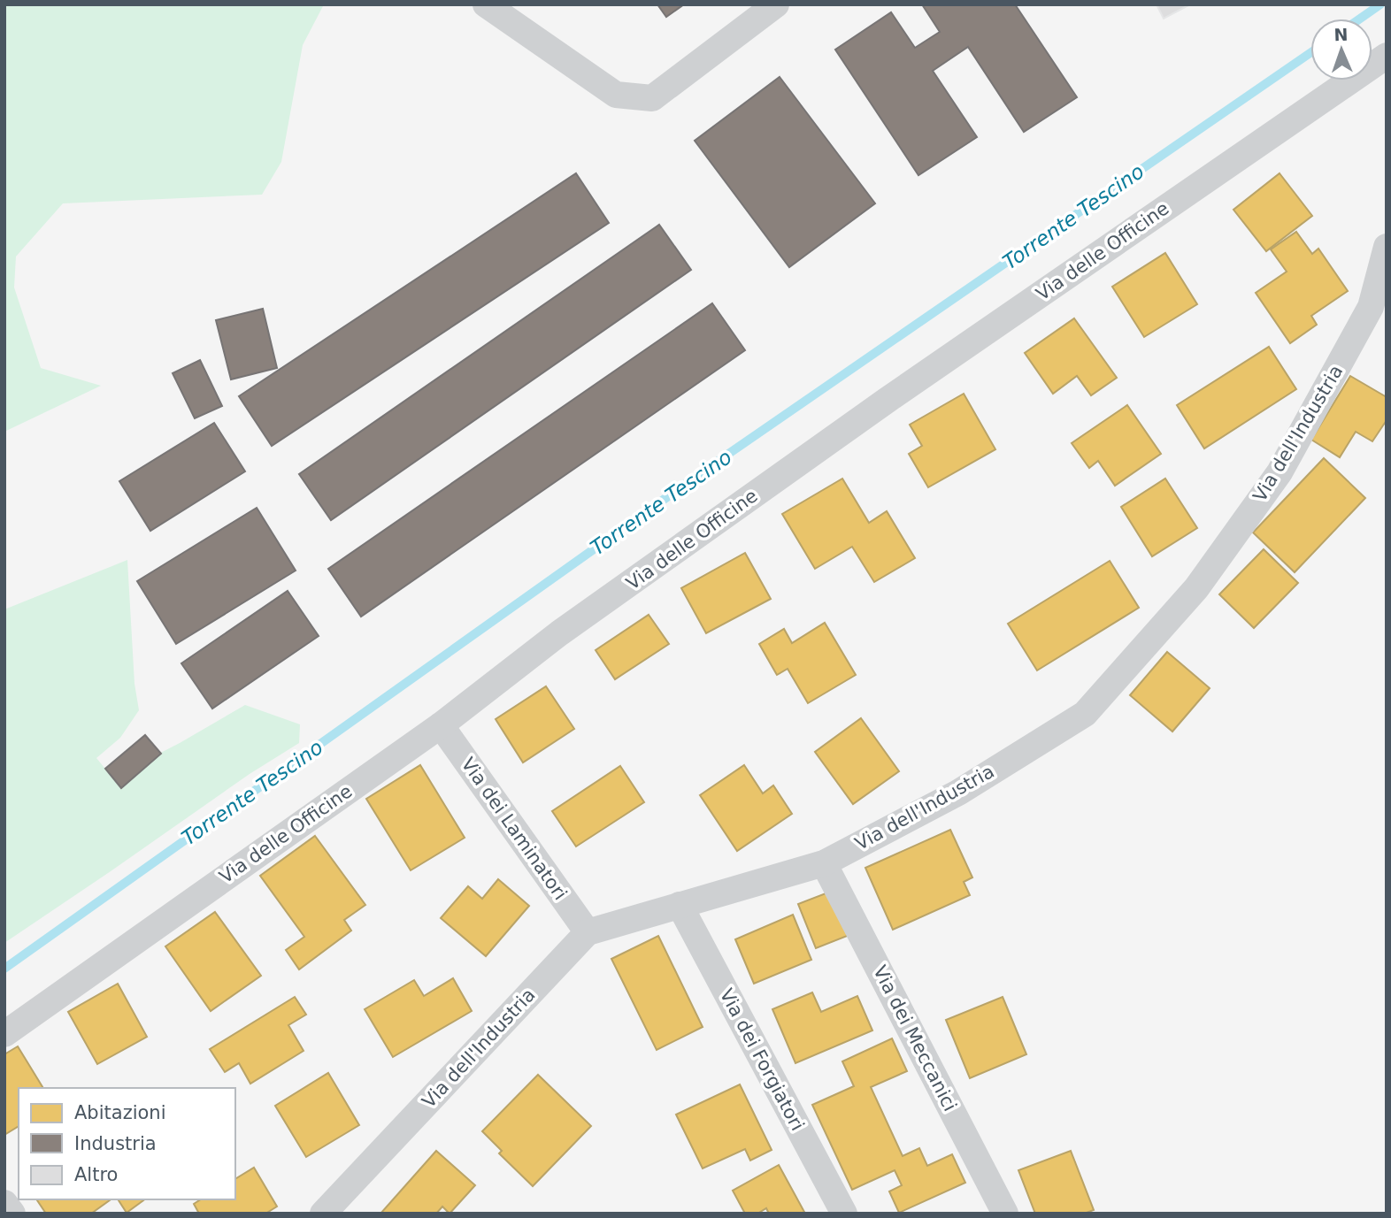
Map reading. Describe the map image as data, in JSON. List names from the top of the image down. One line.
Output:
{"streets":{"street":["Via delle Officine","Via dell'Industria","Via dei Laminatori","Via dei Meccanici","Via dei Forgiatori"]},"crossings":[["Via delle Officine","Via dei Laminatori"],["Via dell'Industria","Via dei Laminatori"],["Via dell'Industria","Via dei Meccanici"],["Via dell'Industria","Via dei Forgiatori"]],"water":["Torrente Tescino"],"legend":["Abitazioni","Industria","Altro"],"north":"top"}
